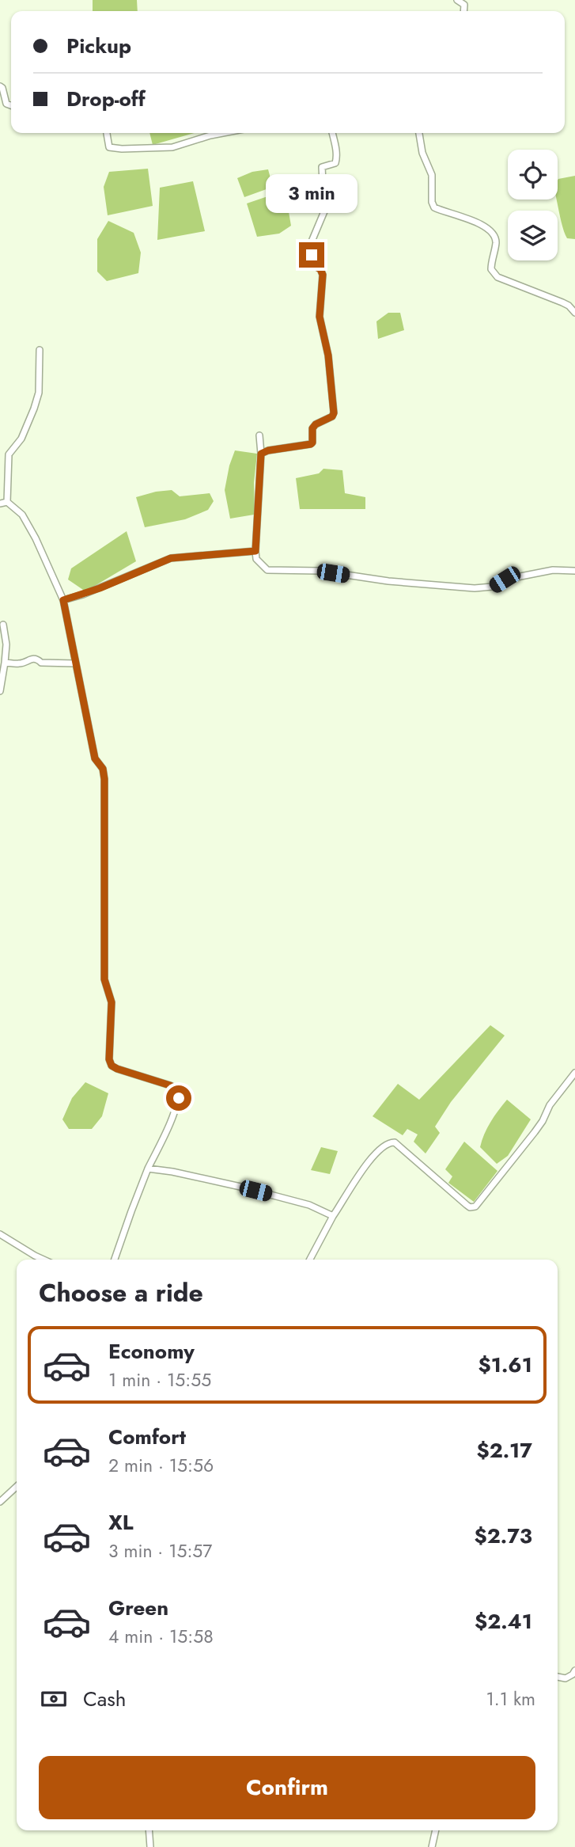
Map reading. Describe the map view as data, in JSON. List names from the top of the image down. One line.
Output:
{"page":{"banner":["Pickup","Drop-off"],"bubble":"3 min","heading":"Choose a ride","list":[{"name":"Economy","note":"1 min · 15:55","value":"$1.61"},{"name":"Comfort","note":"2 min · 15:56","value":"$2.17"},{"name":"XL","note":"3 min · 15:57","value":"$2.73"},{"name":"Green","note":"4 min · 15:58","value":"$2.41"}],"pay":["Cash","1.1 km"],"buttons":"Confirm"}}
